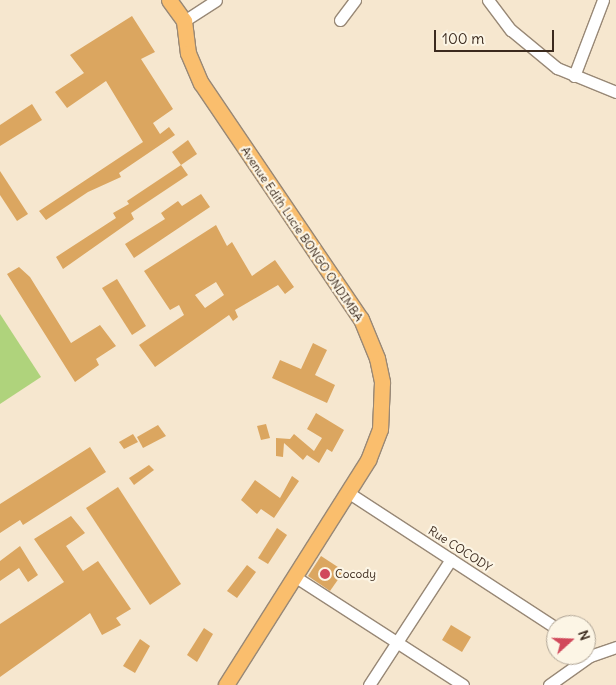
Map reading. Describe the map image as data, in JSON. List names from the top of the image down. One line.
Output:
{"streets":{"main road":["Avenue Edith Lucie BONGO ONDIMBA"],"street":["Rue COCODY"]},"crossings":[["Avenue Edith Lucie BONGO ONDIMBA","Rue COCODY"]],"places":["Cocody"],"scale_bar":"100 m","north":"right"}
